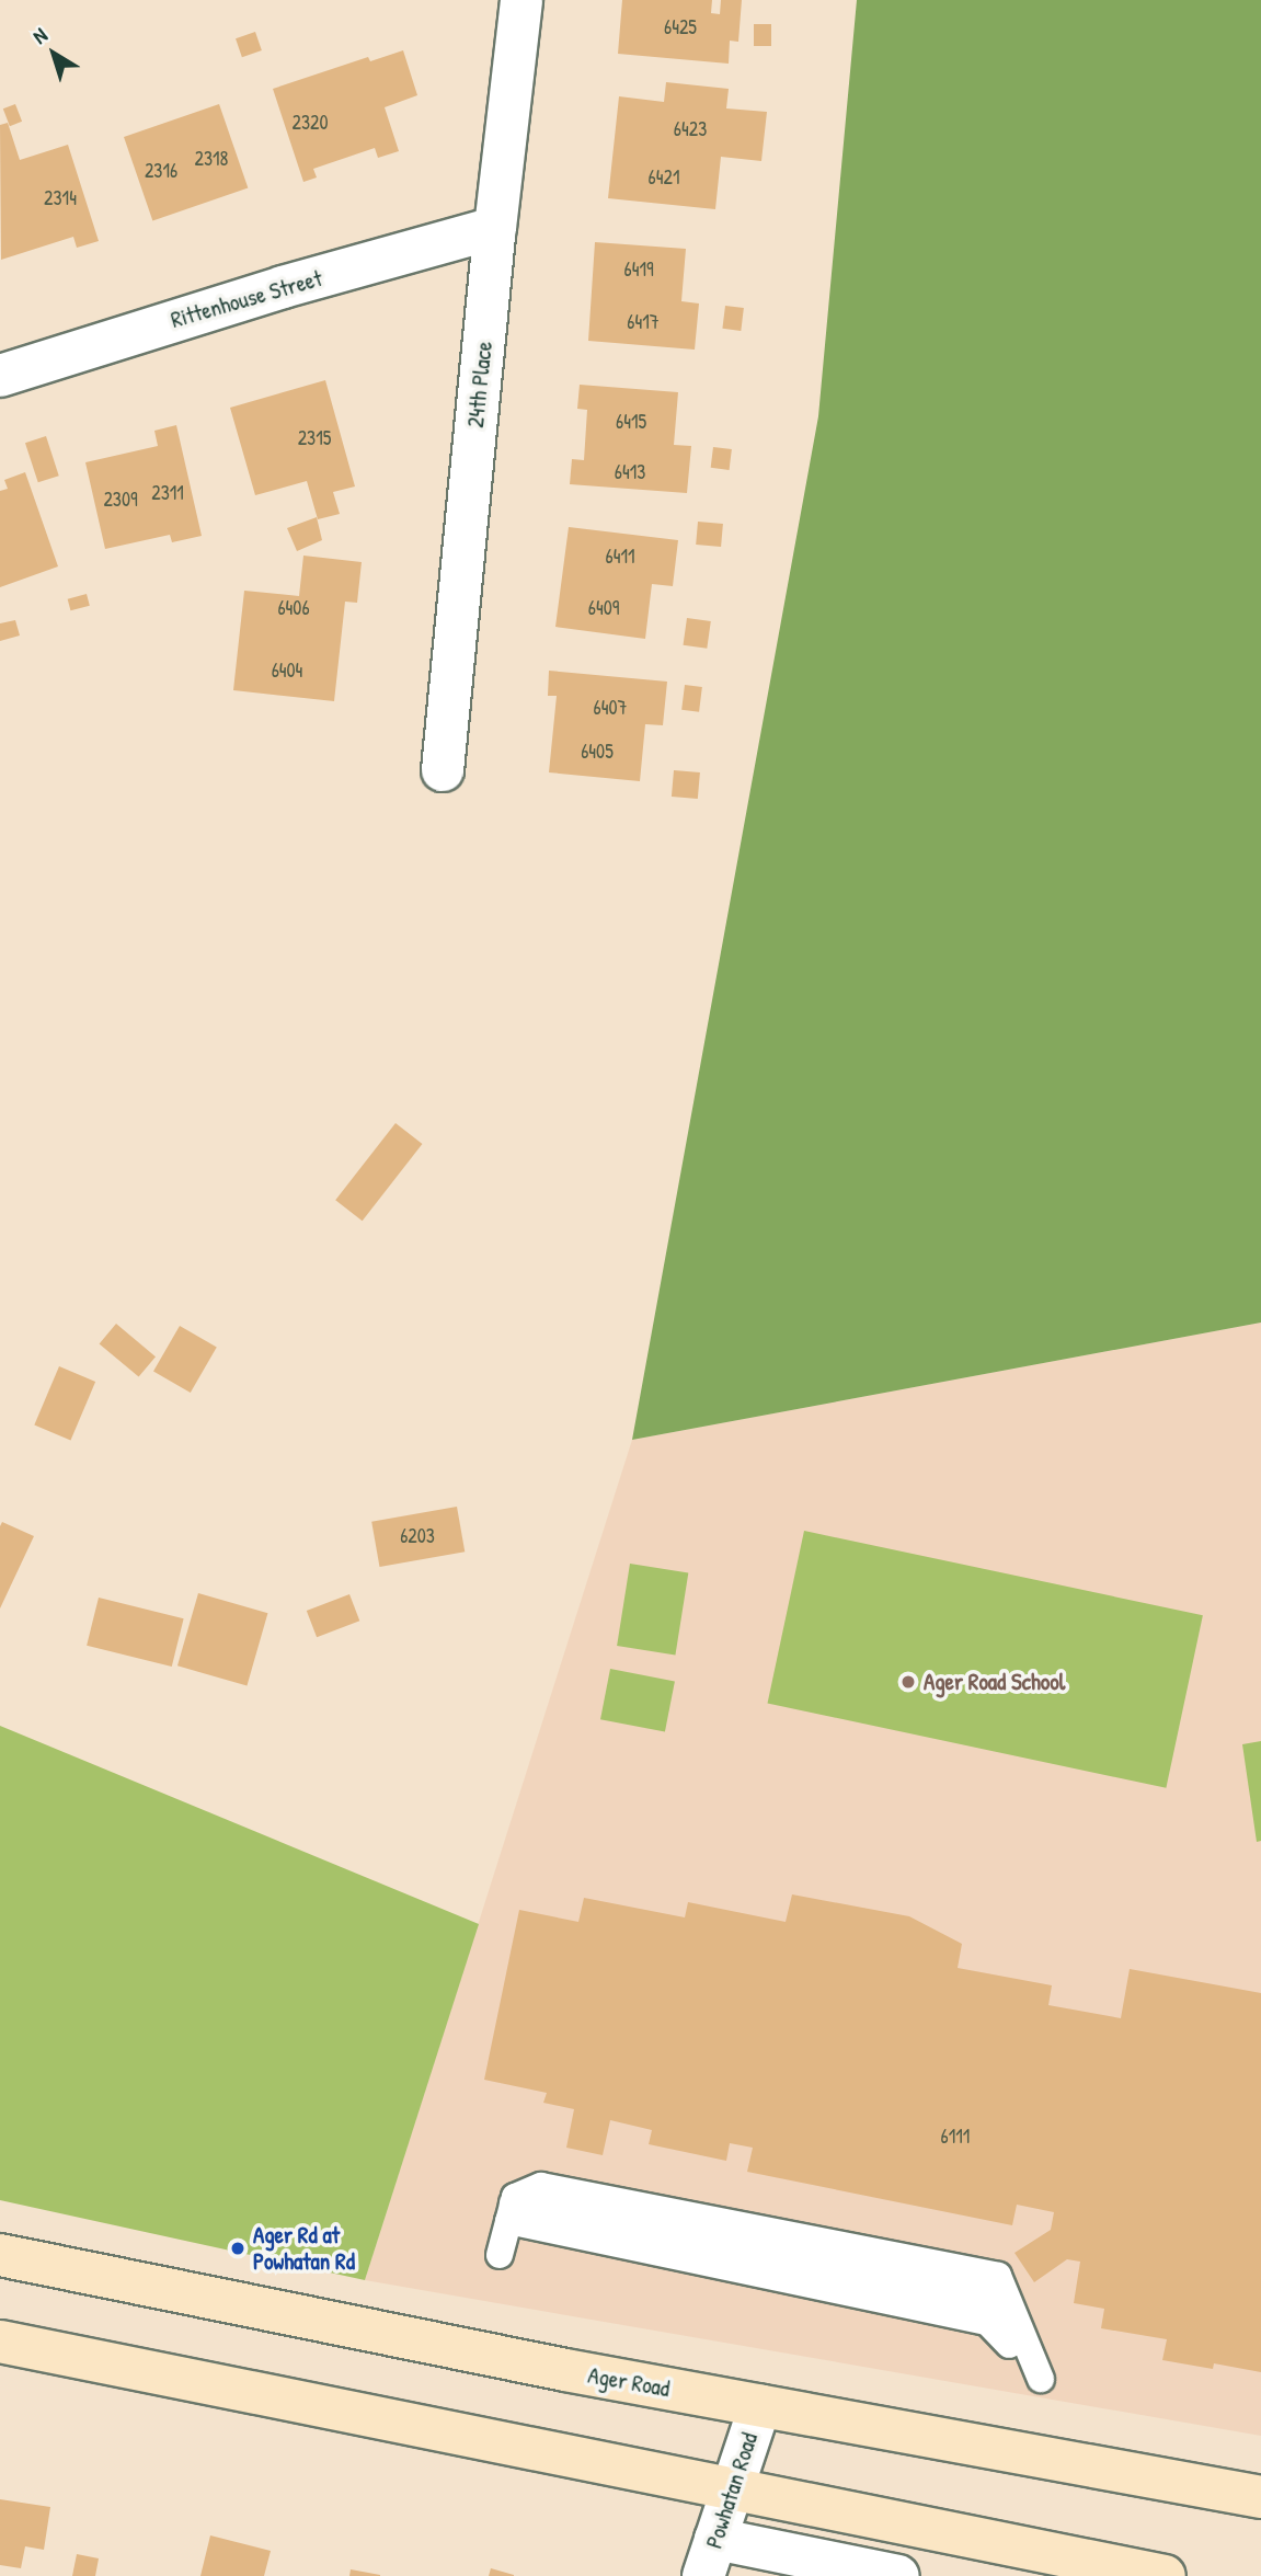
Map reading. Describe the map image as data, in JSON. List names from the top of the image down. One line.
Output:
{"streets":{"main road":["Ager Road"],"street":["Rittenhouse Street","24th Place","Powhatan Road"]},"crossings":[["Rittenhouse Street","24th Place"],["Ager Road","Powhatan Road"]],"places":["Ager Road School","Ager Rd at Powhatan Rd"],"house_numbers":["6425","2320","6423","2318","2316","6421","2314","6419","6417","6415","2315","6413","2311","2309","6411","6406","6409","6404","6407","6405","6203","6111"],"north":"top left"}
